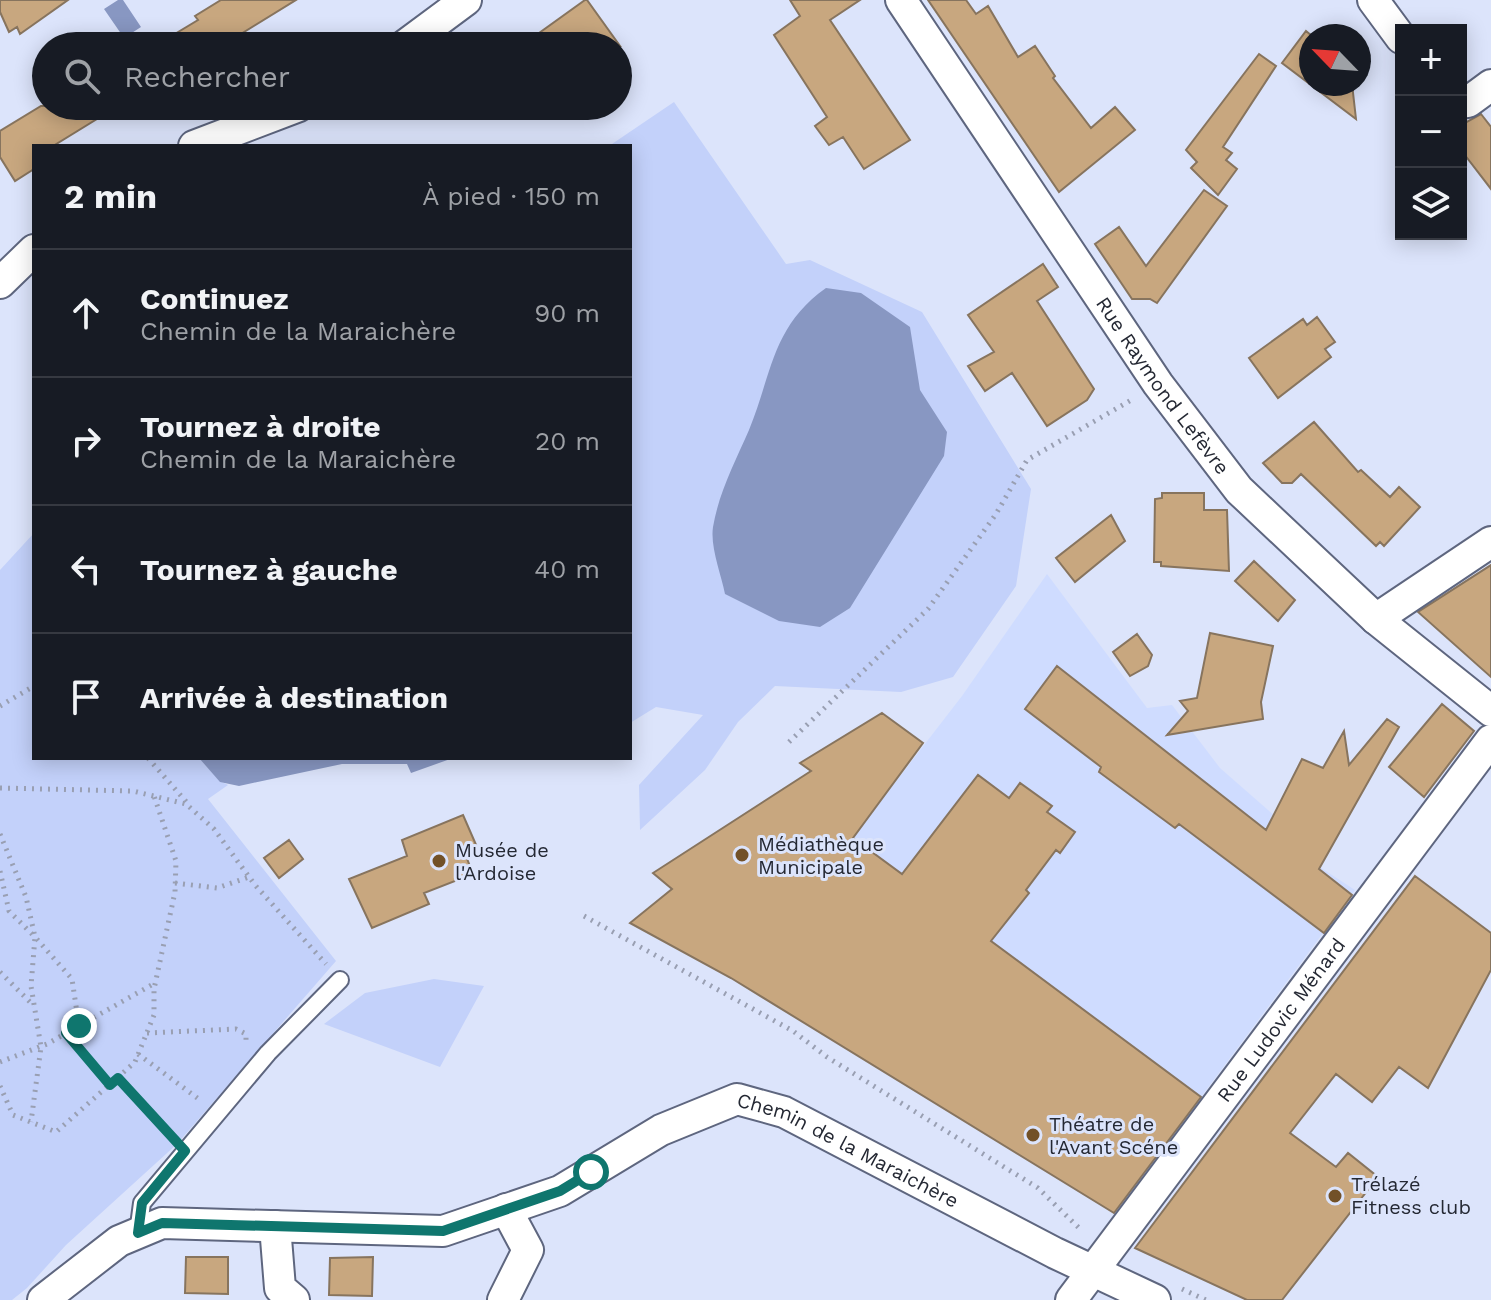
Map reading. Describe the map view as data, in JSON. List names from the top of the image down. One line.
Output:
{"streets":{"street":["Rue Raymond Lefèvre","Rue Ludovic Ménard","Chemin de la Maraichère"]},"crossings":[["Rue Ludovic Ménard","Chemin de la Maraichère"]],"places":["Médiathèque Municipale","Musée de l'Ardoise","Théatre de l'Avant Scéne","Trélazé Fitness club"],"north":"top left","page":{"map_buttons":["+","−"],"search":"Rechercher","heading":["2 min","À pied · 150 m"],"list":[["Continuez","Chemin de la Maraichère","90 m"],["Tournez à droite","Chemin de la Maraichère","20 m"],["Tournez à gauche","40 m"],"Arrivée à destination"]}}
